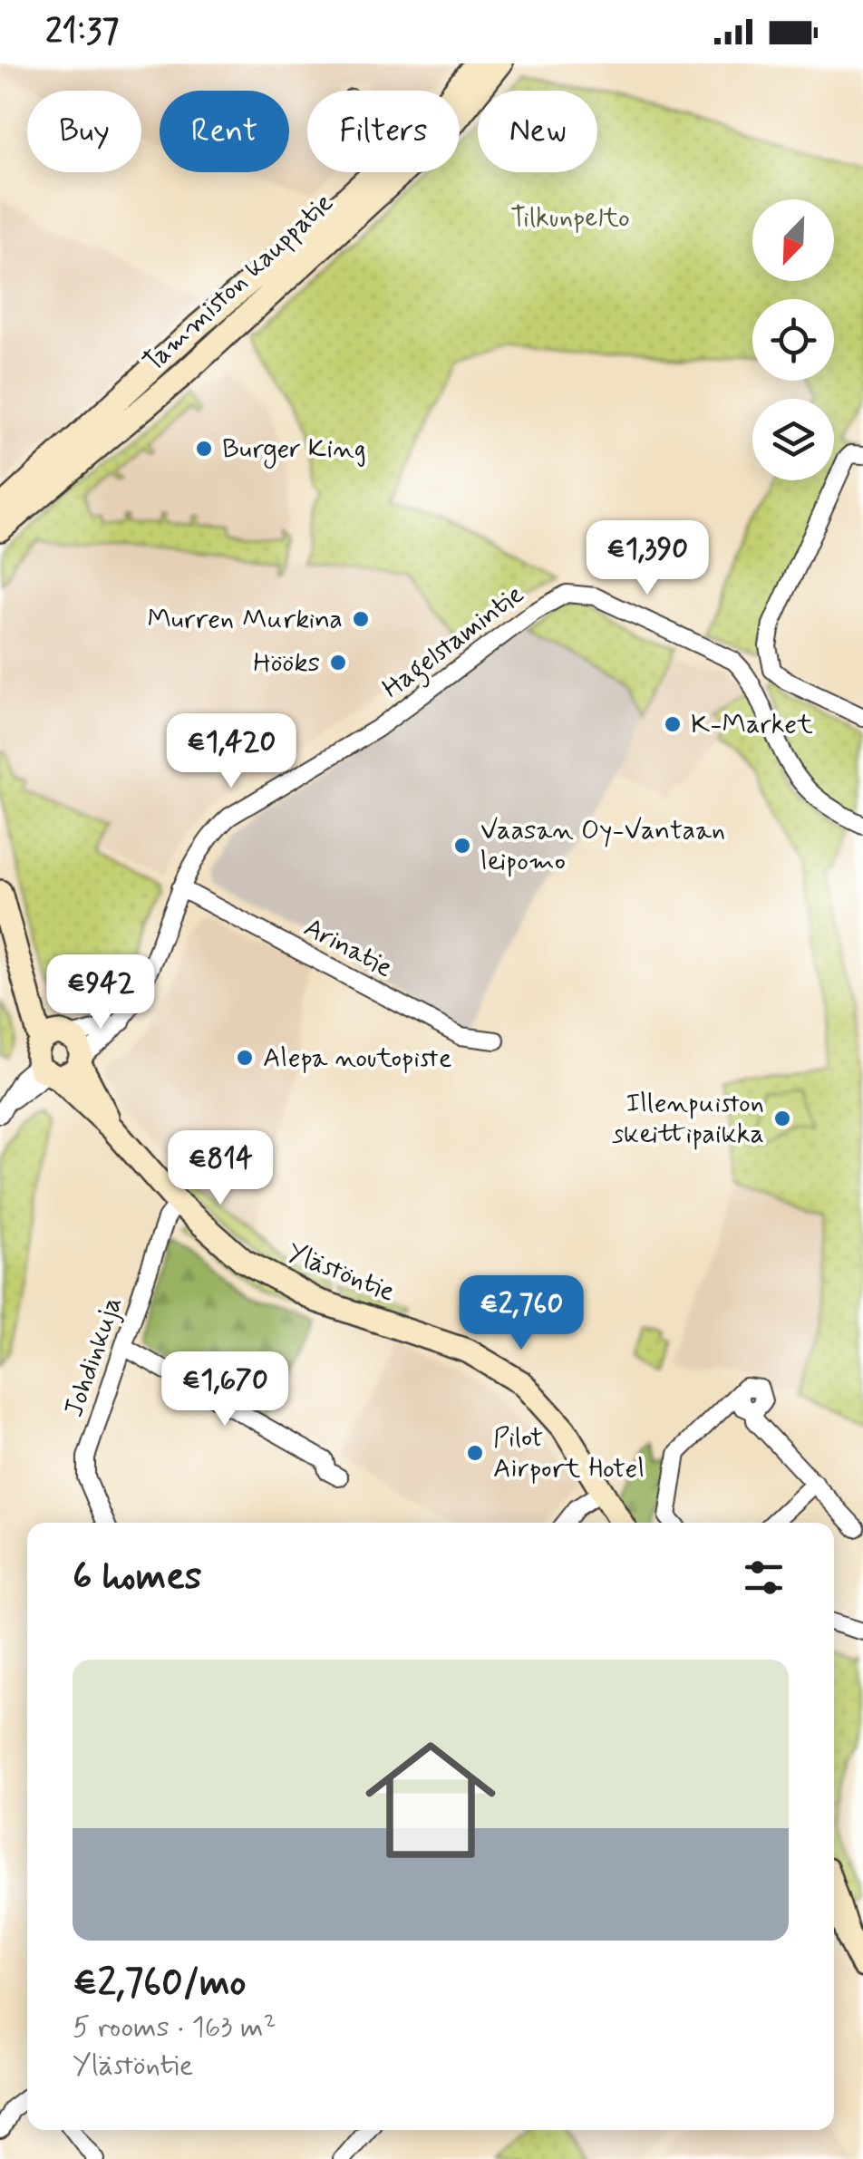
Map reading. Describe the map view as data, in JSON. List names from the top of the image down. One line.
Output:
{"streets":{"main road":["Tammiston kauppatie","Ylästöntie"],"street":["Hagelstamintie","Arinatie","Johdinkuja"]},"crossings":[["Hagelstamintie","Arinatie"],["Hagelstamintie","Ylästöntie"],["Ylästöntie","Johdinkuja"]],"parks":["Tilkunpelto"],"places":["Burger King","Murren Murkina","Hööks","K-Market","Vaasan Oy-Vantaan leipomo","Alepa noutopiste","Illenpuiston skeittipaikka","Pilot Airport Hotel"],"north":"bottom left","page":{"status":"21:37","chip":["Buy","Rent","Filters","New"],"price":["€1,390","€1,420","€942","€814","€2,760","€1,670"],"heading":"6 homes","list":[{"name":"€2,760/mo","note":"5 rooms · 163 m² · Ylästöntie"}]}}
